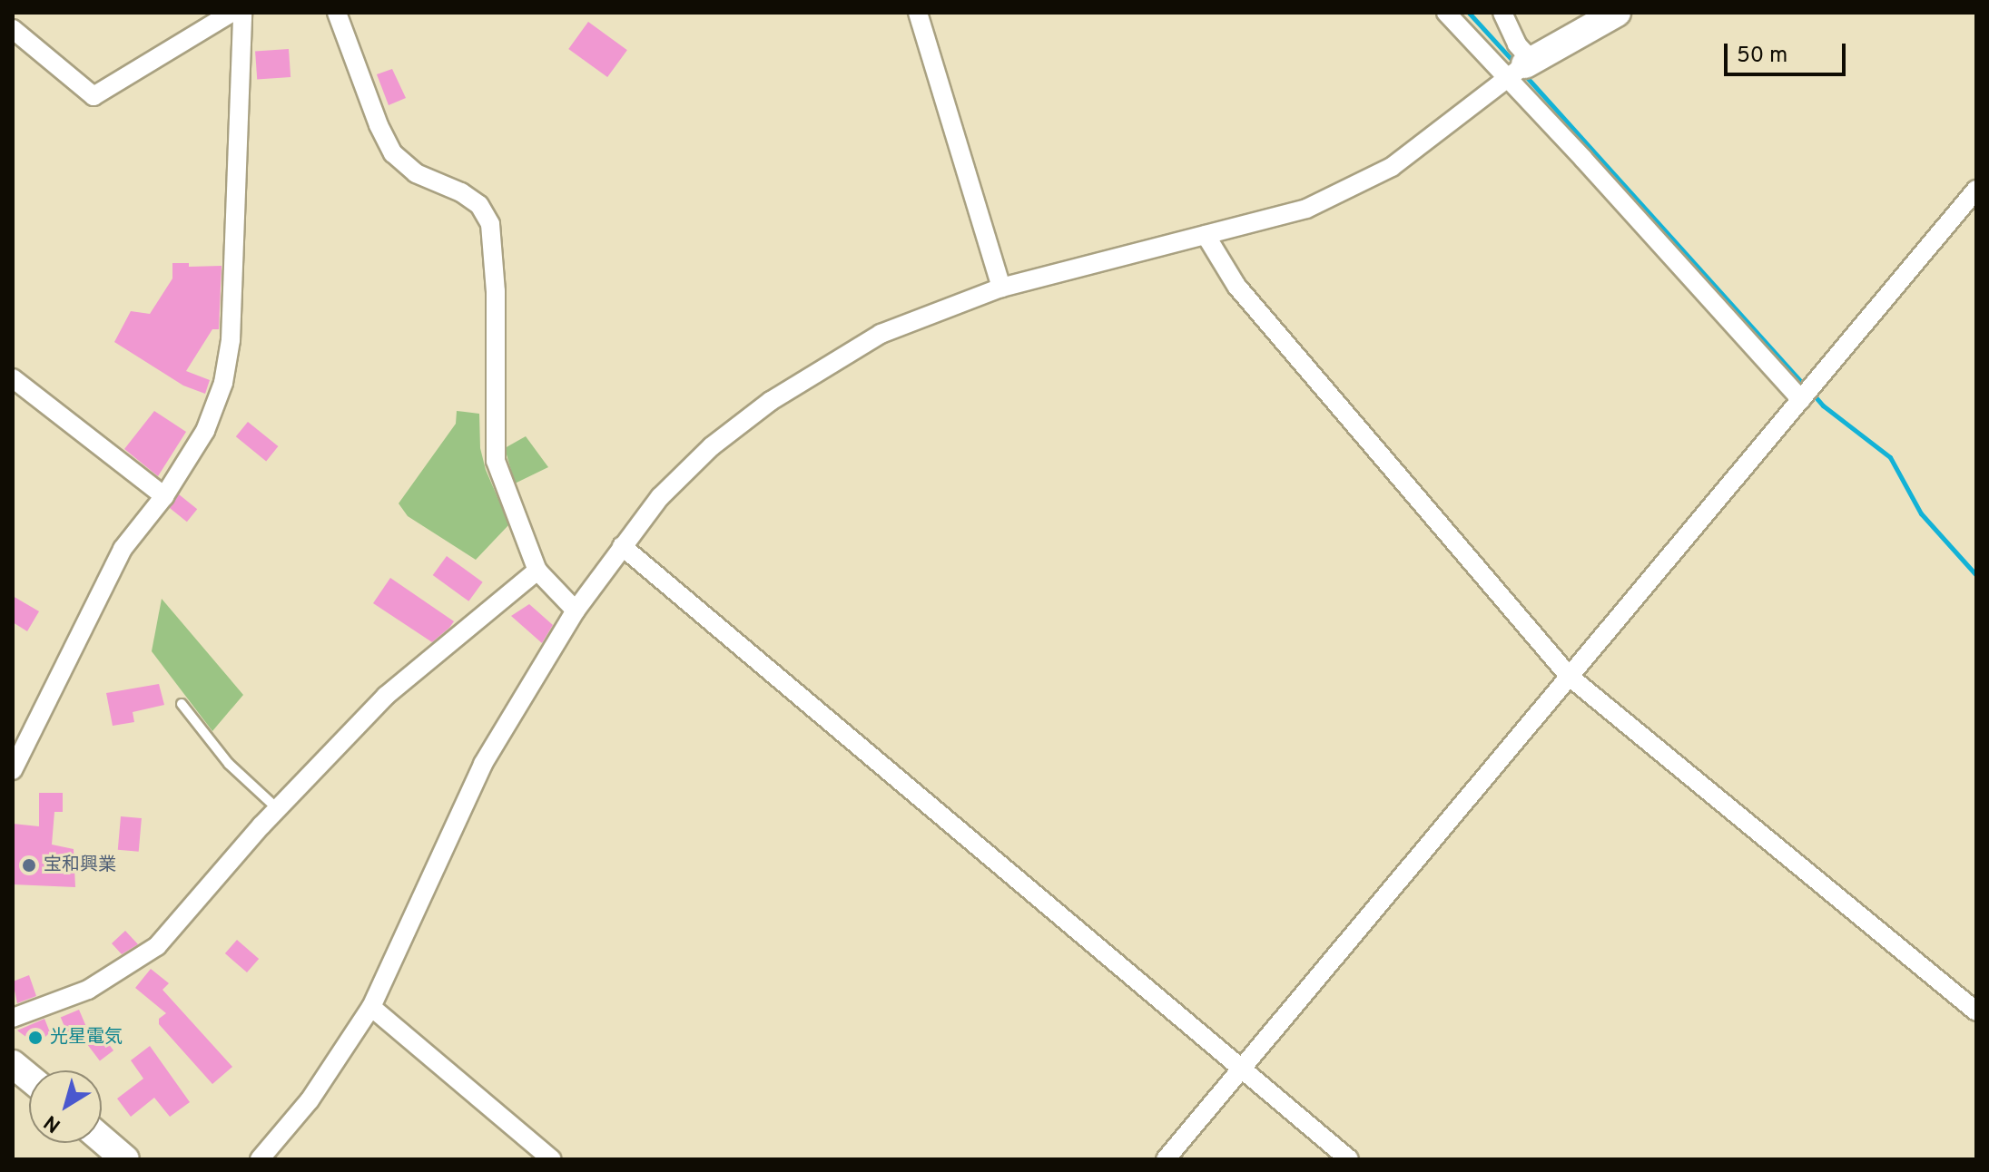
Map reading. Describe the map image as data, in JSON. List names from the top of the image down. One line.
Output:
{"places":["宝和興業","光星電気"],"scale_bar":"50 m","north":"bottom left"}
